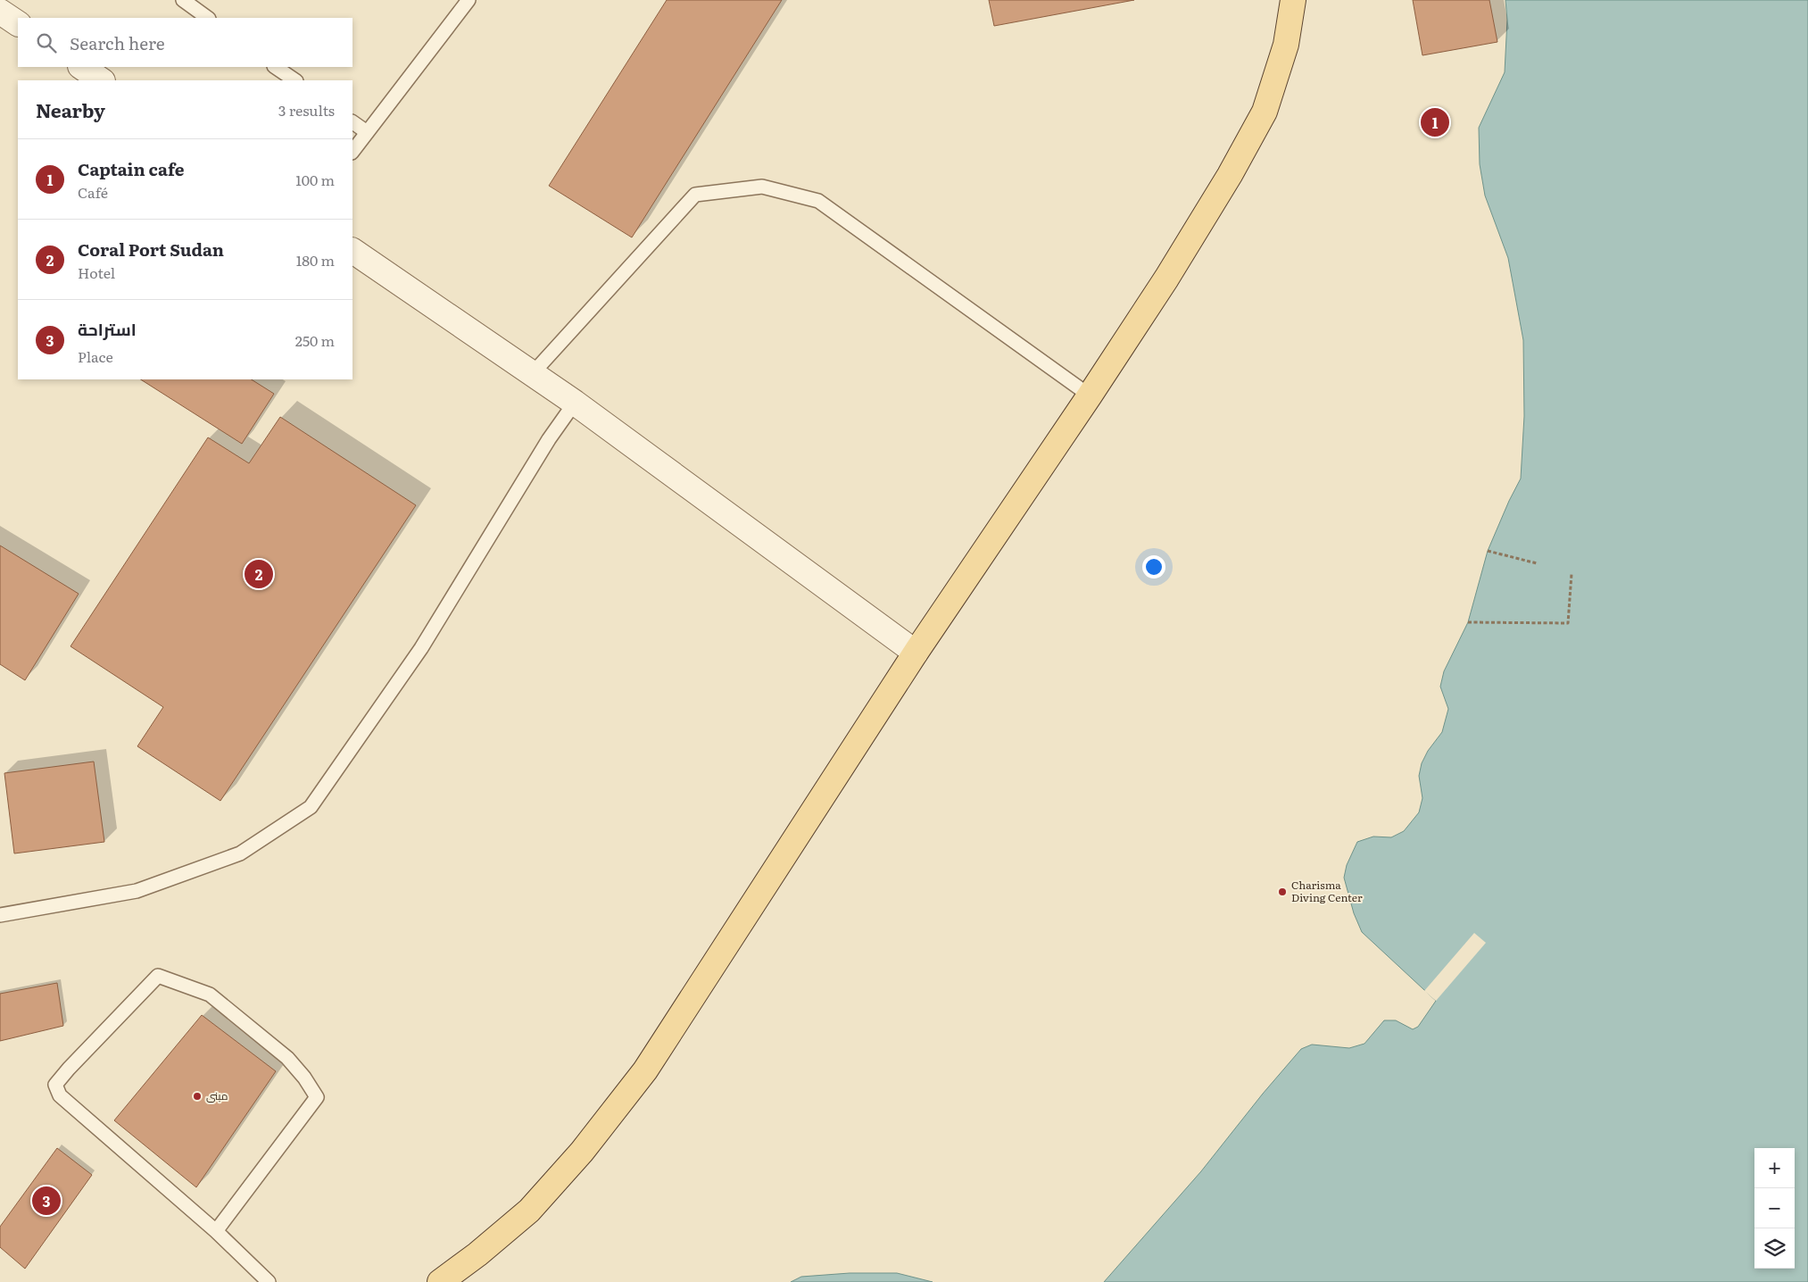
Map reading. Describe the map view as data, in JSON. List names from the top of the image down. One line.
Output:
{"places":["Charisma Diving Center","مبنى"],"page":{"search":"Search here","heading":["Nearby","3 results"],"pins":["1","2","3"],"list":[{"mark":"1","name":"Captain cafe","note":"Café","value":"100 m"},{"mark":"2","name":"Coral Port Sudan","note":"Hotel","value":"180 m"},{"mark":"3","name":"استراحة","note":"Place","value":"250 m"}],"map_buttons":["+","−"]}}
